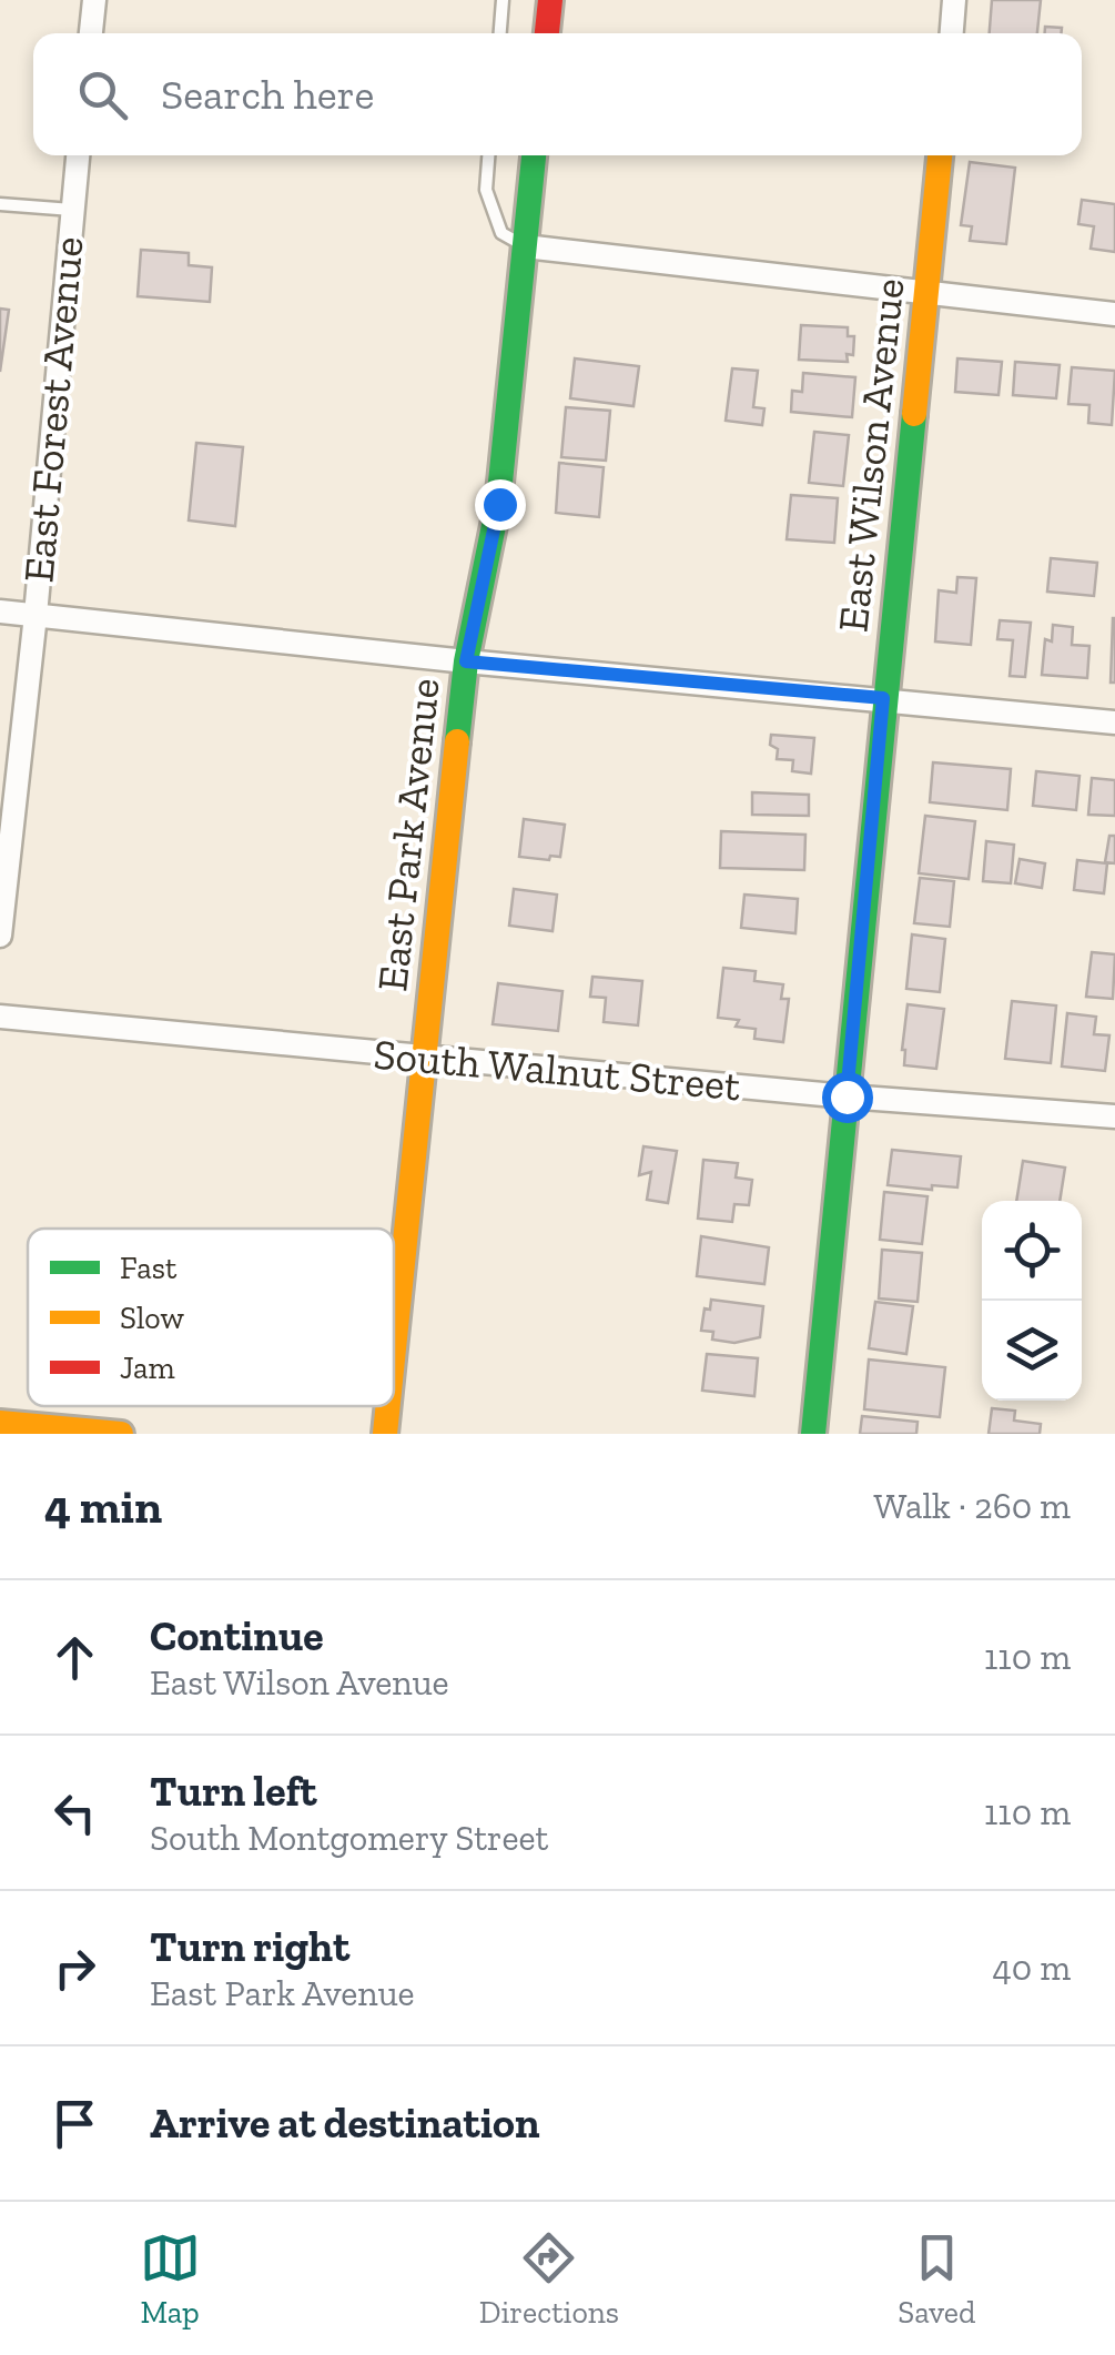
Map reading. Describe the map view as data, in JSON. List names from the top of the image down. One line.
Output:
{"streets":{"street":["East Forest Avenue","East Wilson Avenue","East Park Avenue","South Walnut Street"]},"crossings":[["East Wilson Avenue","South Walnut Street"],["East Park Avenue","South Walnut Street"]],"legend":["Fast","Slow","Jam"],"page":{"search":"Search here","heading":["4 min","Walk · 260 m"],"list":[["Continue","East Wilson Avenue","110 m"],["Turn left","South Montgomery Street","110 m"],["Turn right","East Park Avenue","40 m"],"Arrive at destination"],"nav":["Map","Directions","Saved"]}}
